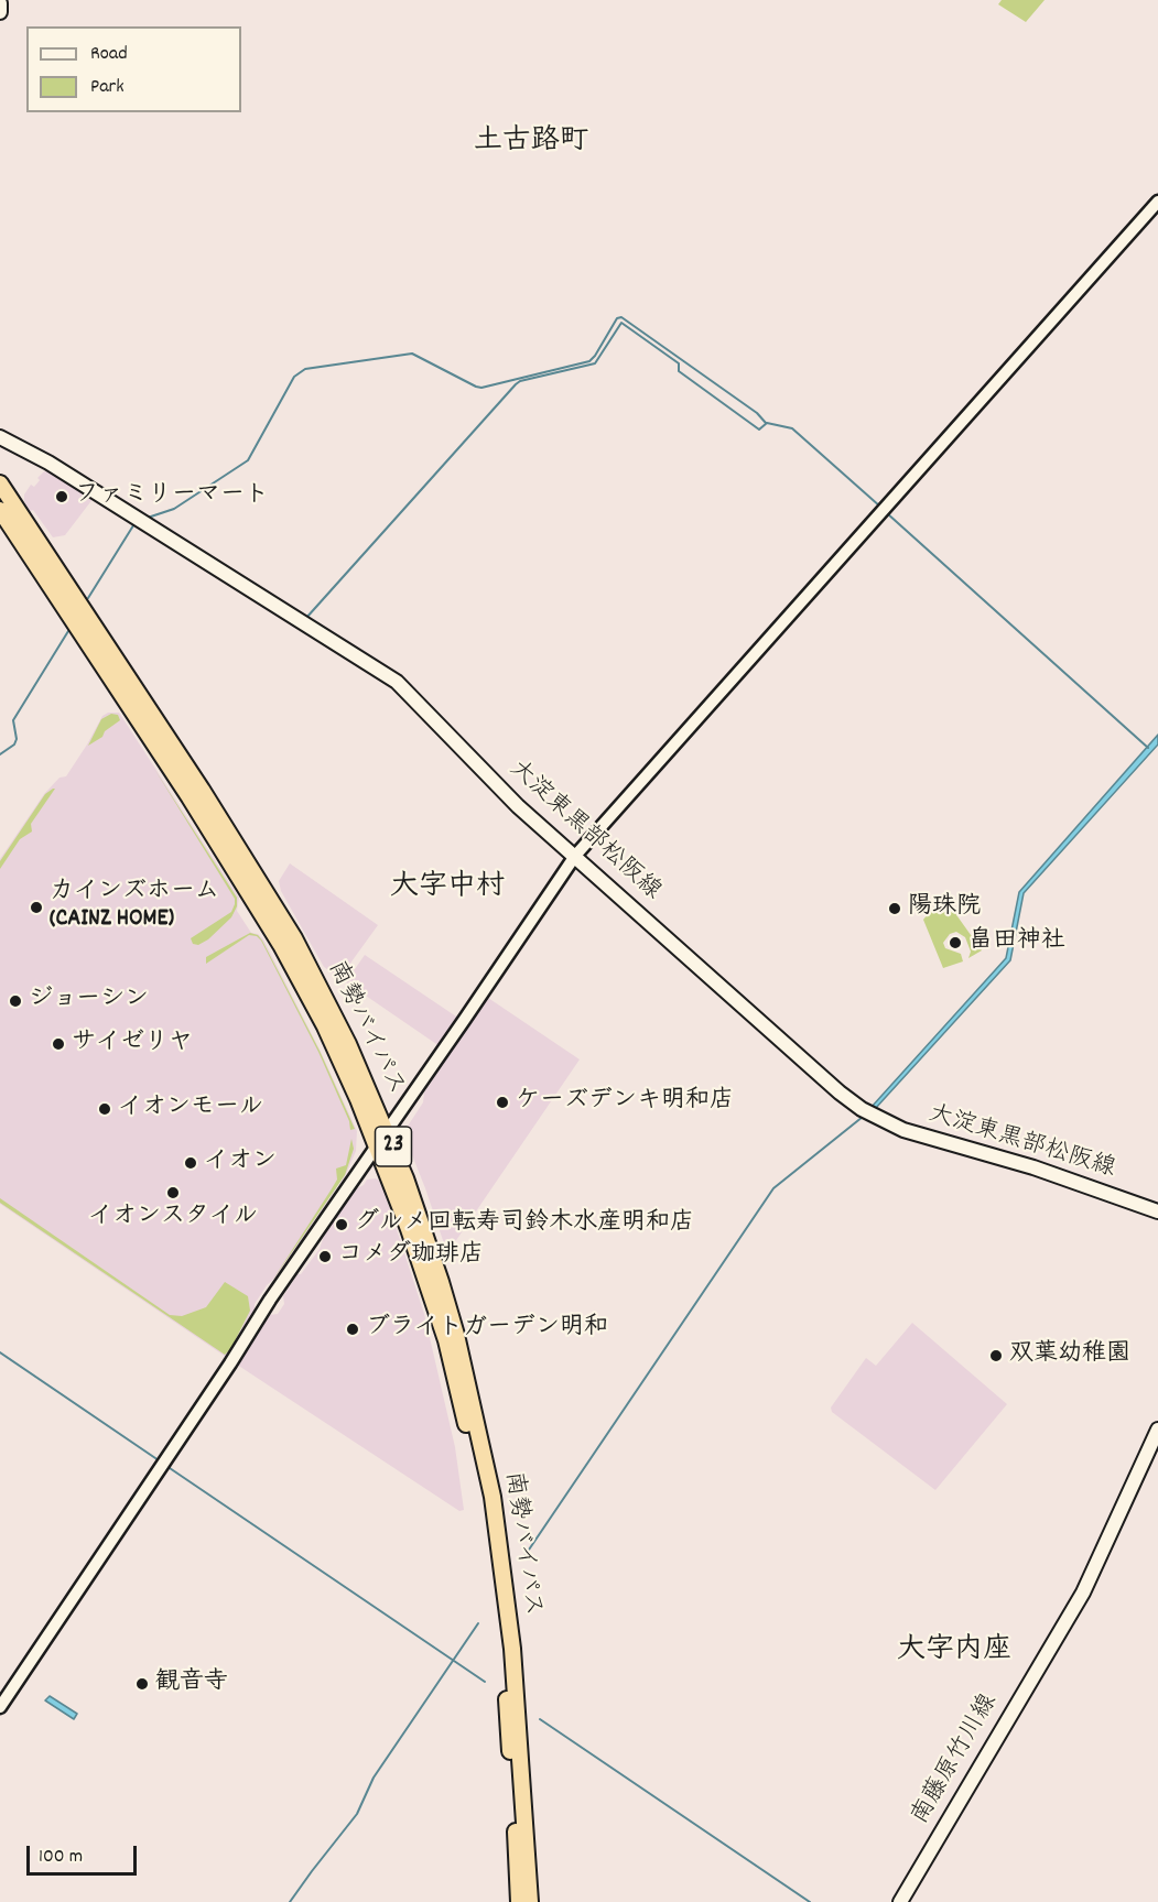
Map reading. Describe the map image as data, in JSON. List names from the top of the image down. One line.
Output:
{"streets":{"highway":["南勢バイパス","23"],"main road":["大淀東黒部松阪線","南藤原竹川線"]},"districts":["土古路町","大字中村","大字内座"],"places":["ファミリーマート","カインズホーム (CAINZ HOME)","陽珠院","畠田神社","ジョーシン","サイゼリヤ","ケーズデンキ明和店","イオンモール","イオン","イオンスタイル","グルメ回転寿司鈴木水産明和店","コメダ珈琲店","ブライトガーデン明和","双葉幼稚園","観音寺"],"legend":["Road","Park"],"scale_bar":"100 m"}
